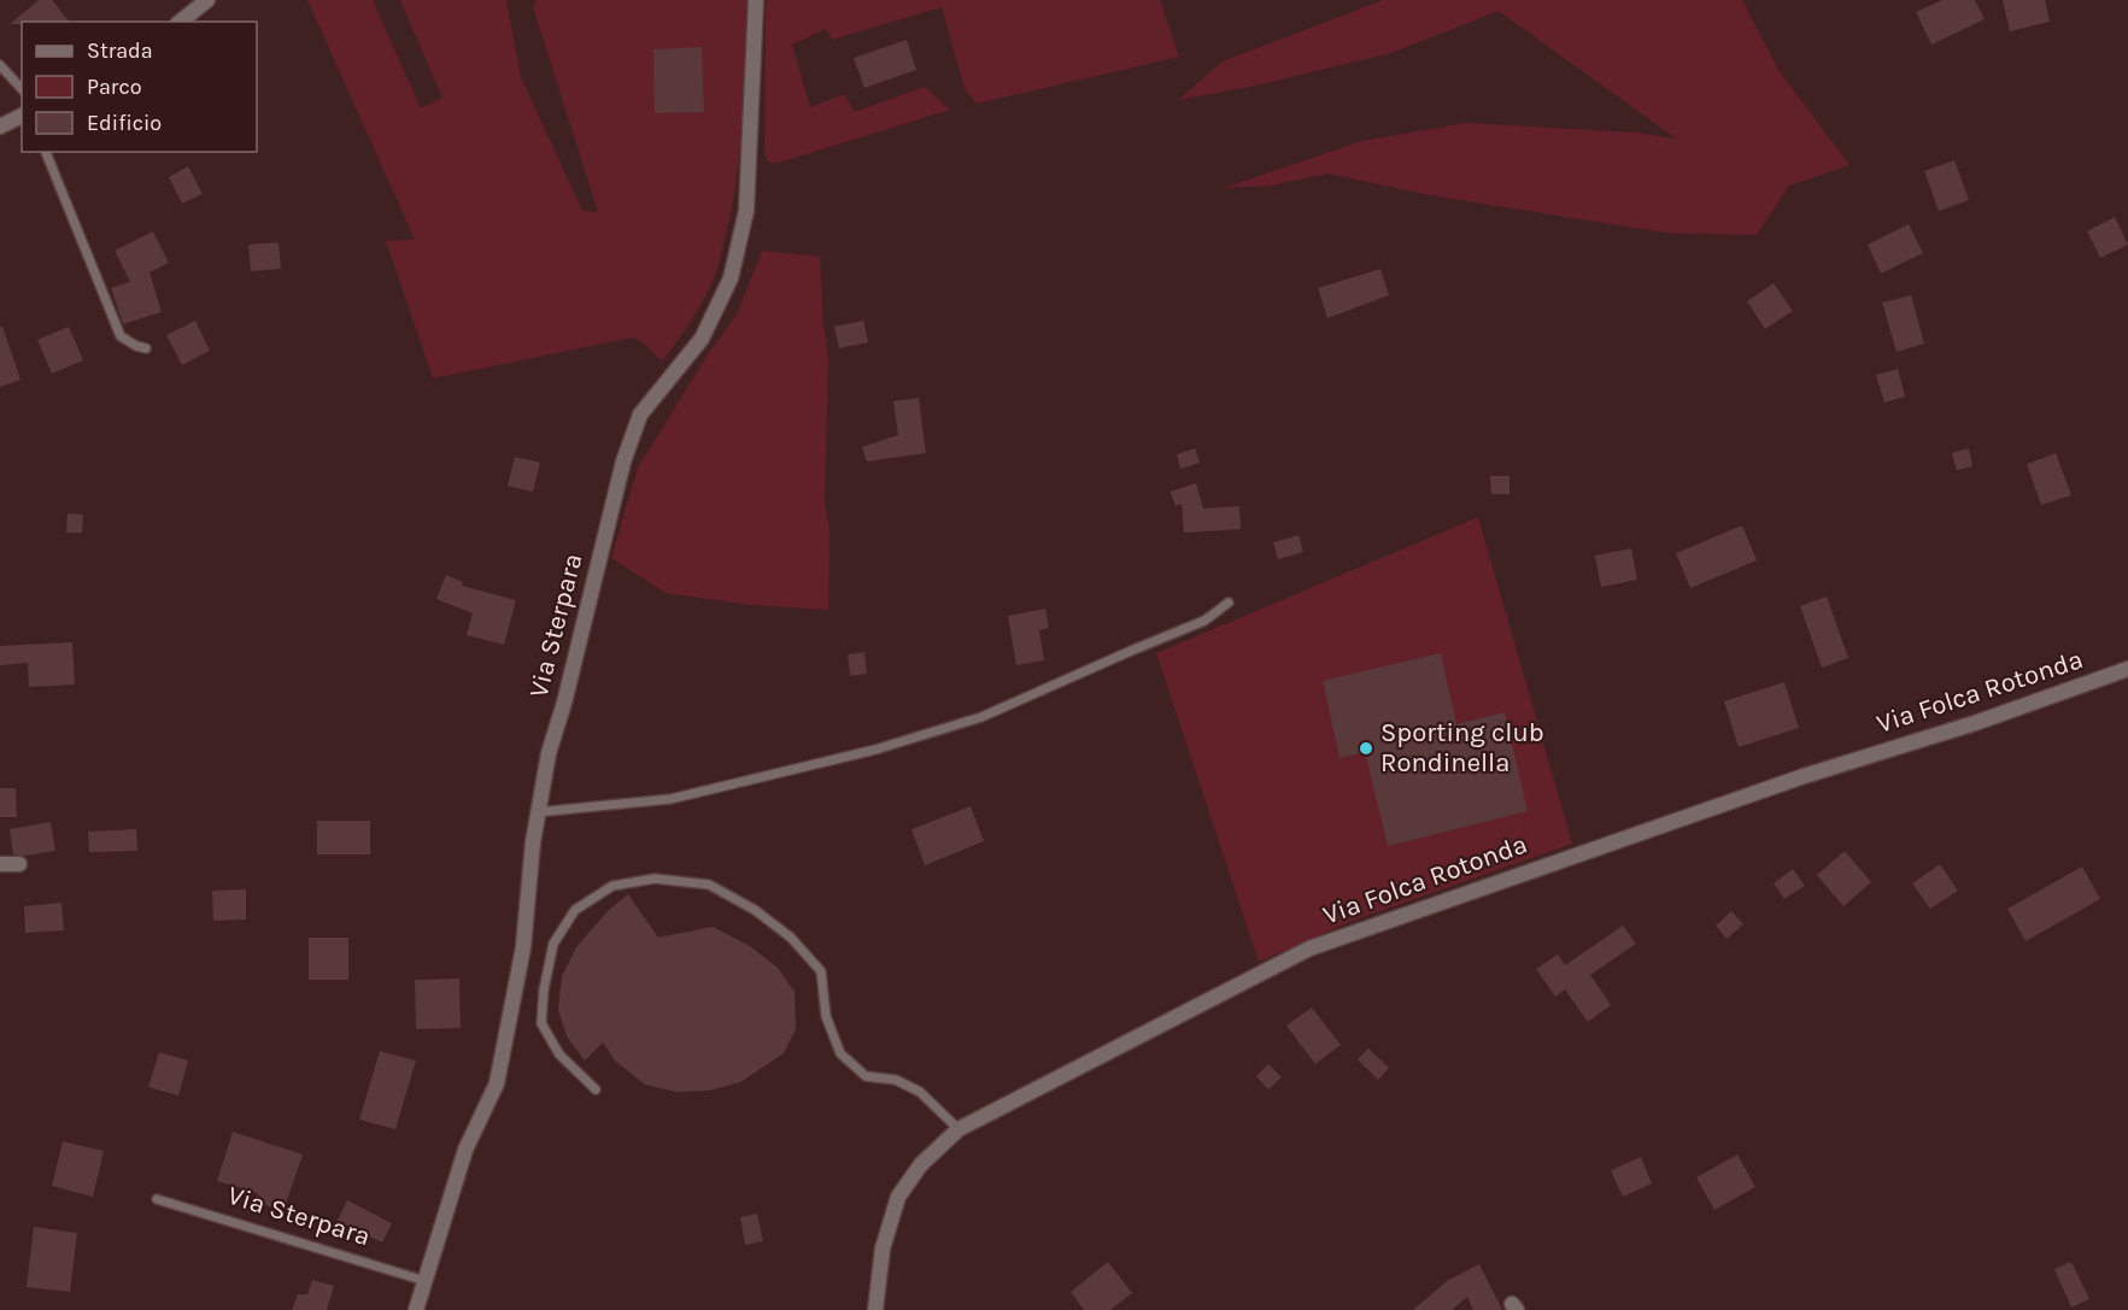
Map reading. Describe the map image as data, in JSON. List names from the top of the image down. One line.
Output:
{"streets":{"street":["Via Sterpara","Via Folca Rotonda"]},"places":["Sporting club Rondinella"],"legend":["Strada","Parco","Edificio"]}
